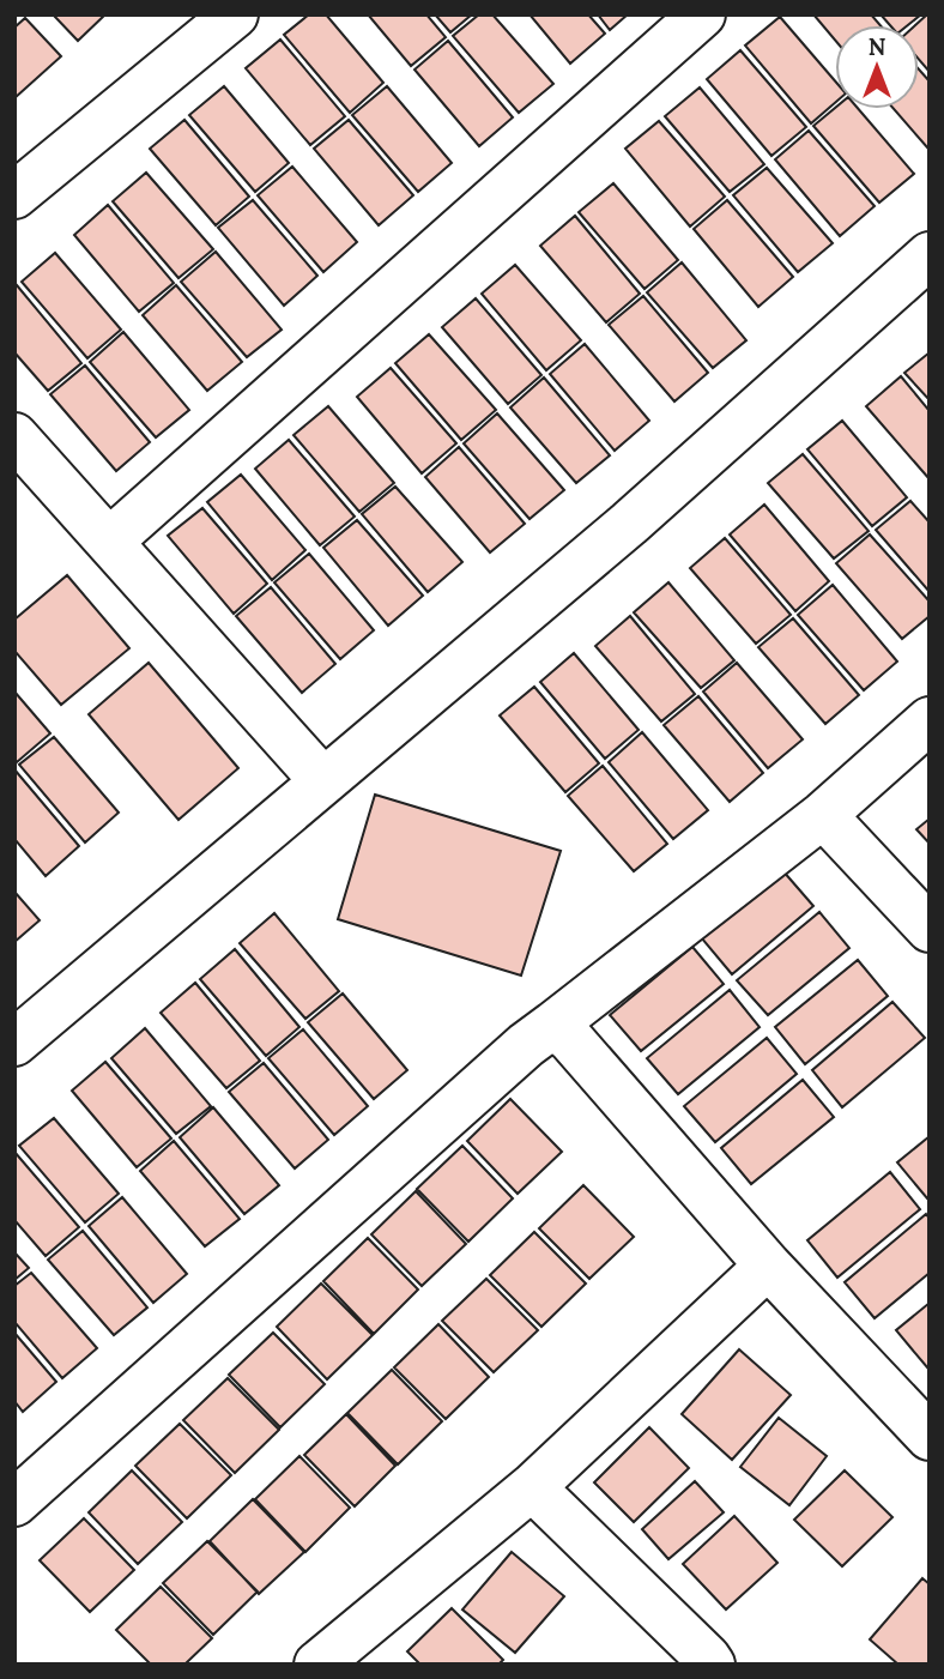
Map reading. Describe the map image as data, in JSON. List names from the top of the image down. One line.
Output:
{"north":"top"}
